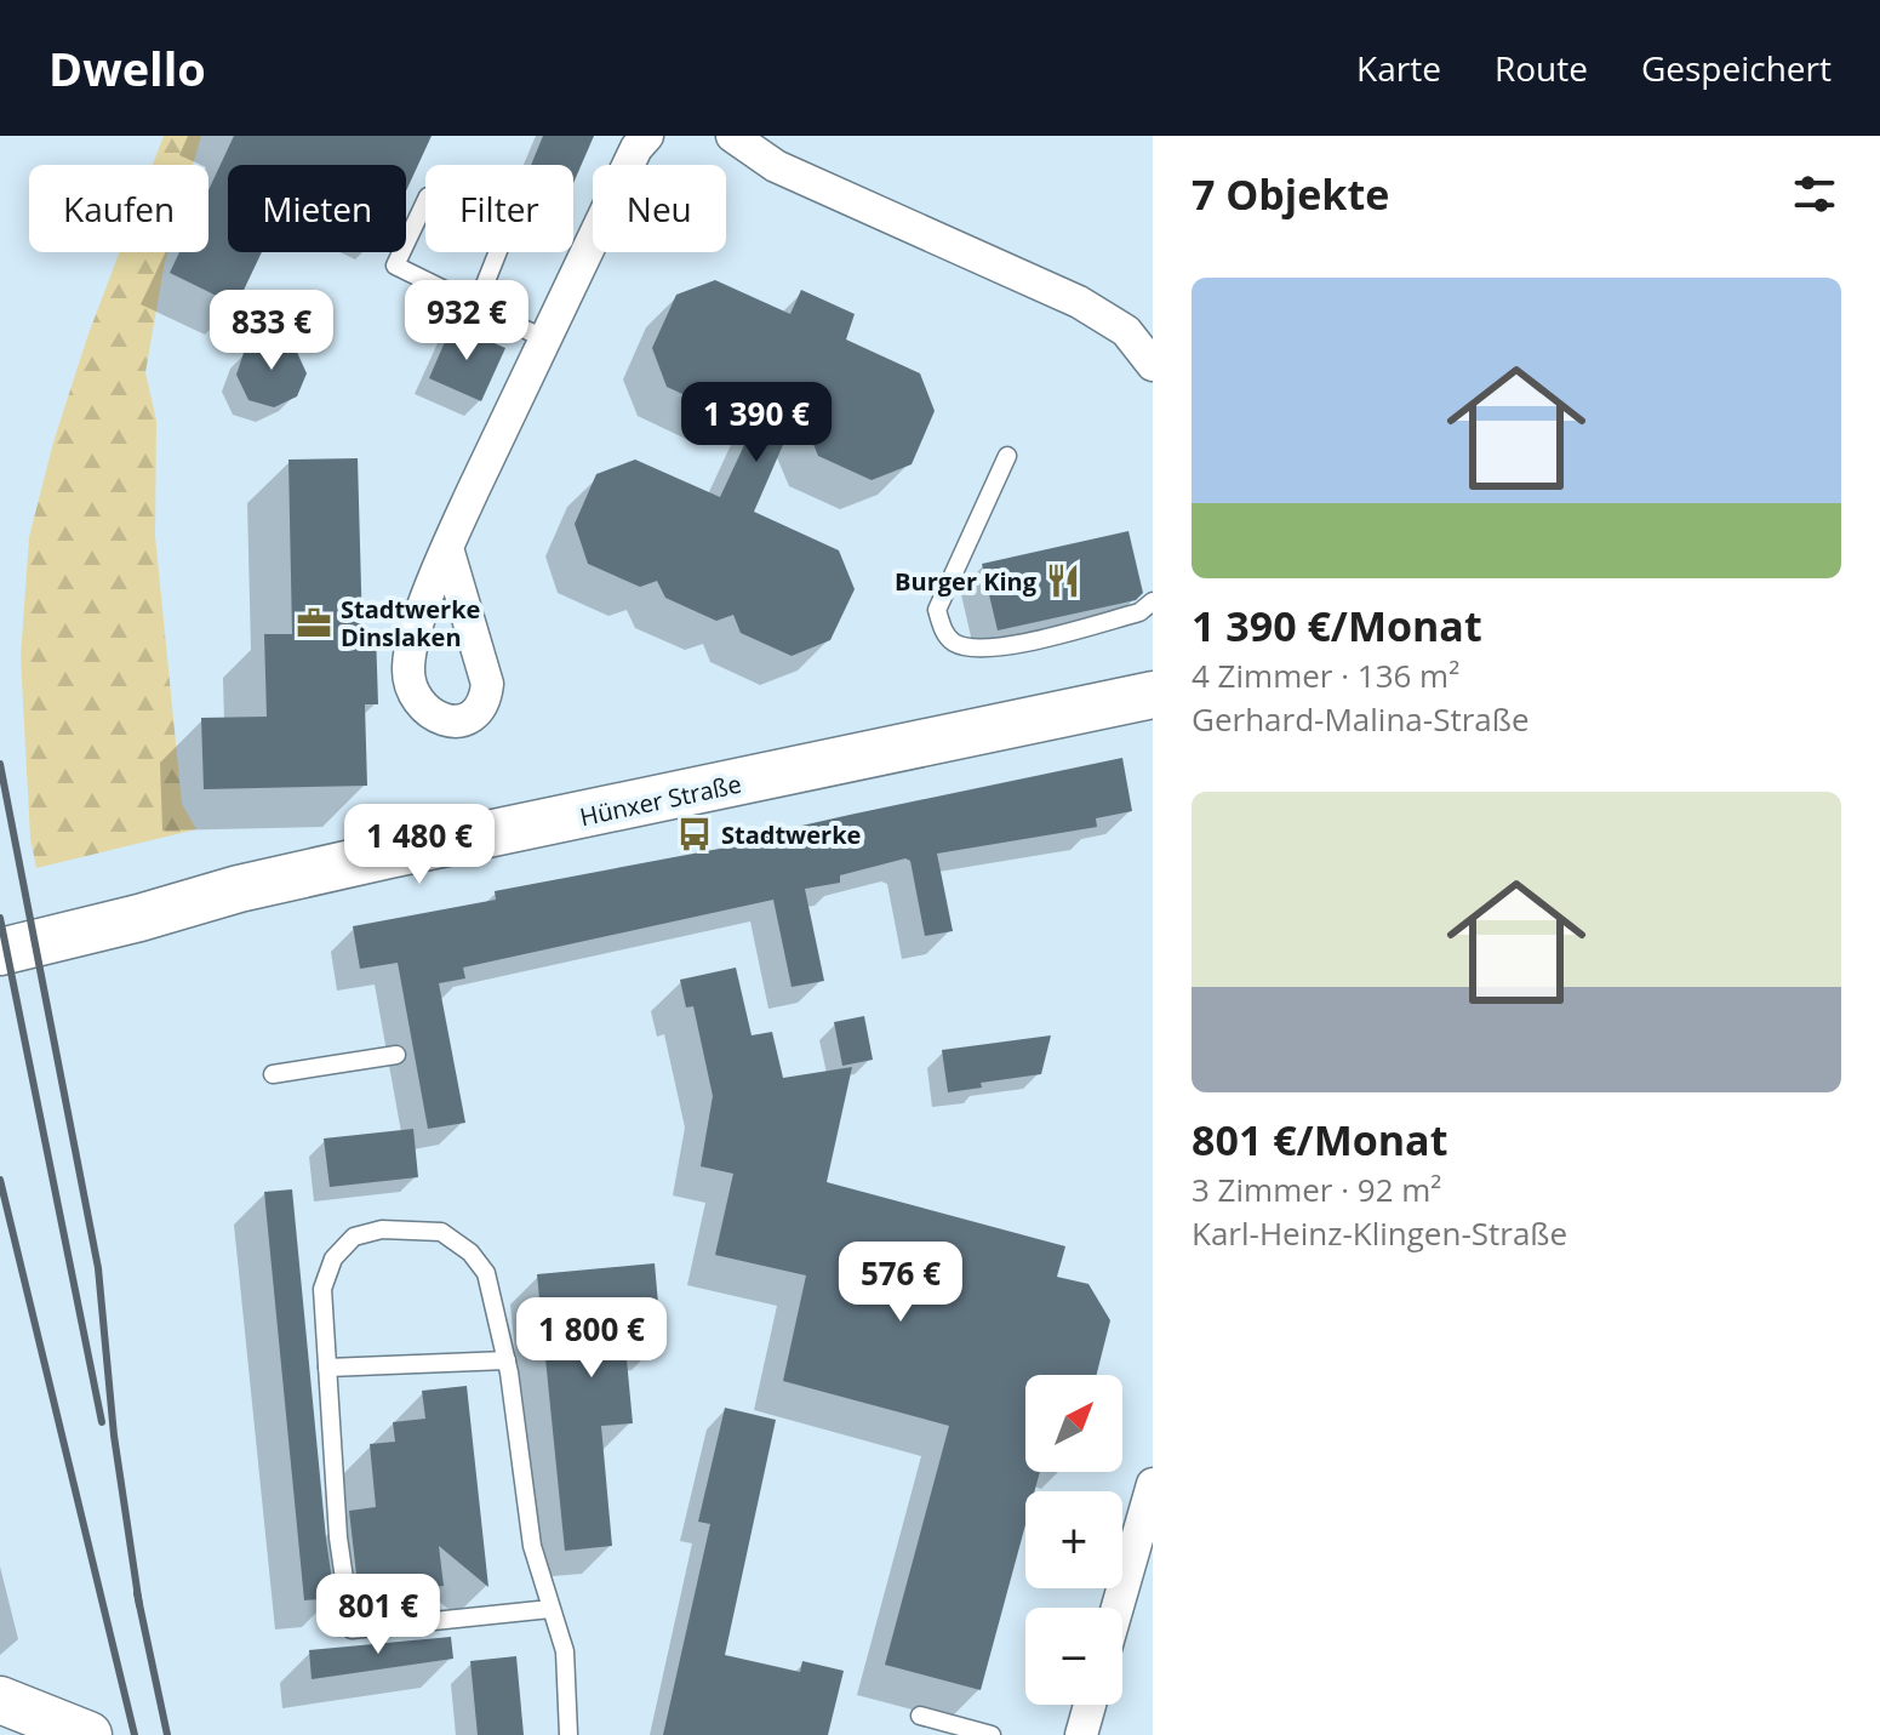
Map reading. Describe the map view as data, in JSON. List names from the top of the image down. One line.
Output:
{"streets":{"main road":["Hünxer Straße"]},"places":{"restaurant":["Burger King"],"office":["Stadtwerke Dinslaken"],"bus stop":["Stadtwerke"]},"north":"top right","page":{"header":"Dwello","nav":["Karte","Route","Gespeichert"],"heading":"7 Objekte","chip":["Kaufen","Mieten","Filter","Neu"],"list":[{"name":"1 390 €/Monat","note":"4 Zimmer · 136 m² · Gerhard-Malina-Straße"},{"name":"801 €/Monat","note":"3 Zimmer · 92 m² · Karl-Heinz-Klingen-Straße"}],"price":["932 €","833 €","1 390 €","1 480 €","576 €","1 800 €","801 €"],"map_buttons":["+","−"]}}
